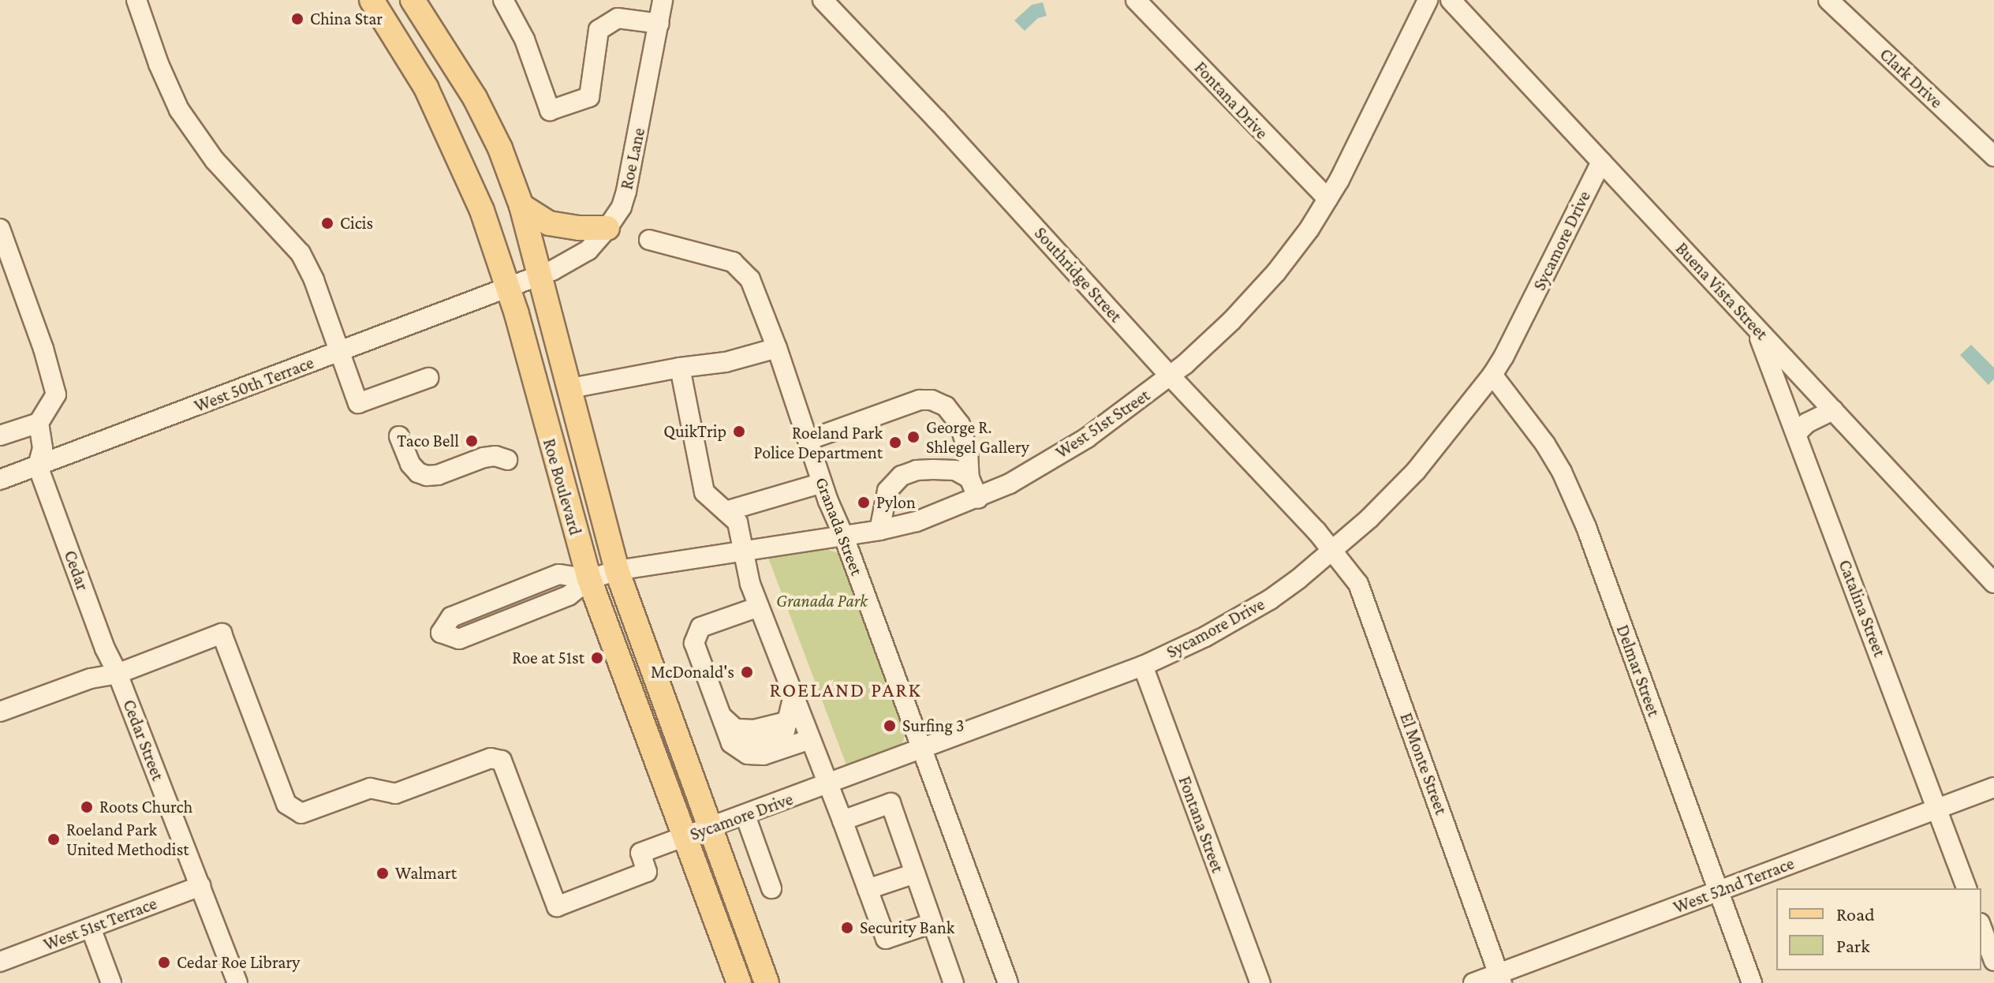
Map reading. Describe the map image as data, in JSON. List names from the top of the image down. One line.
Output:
{"streets":{"main road":["Roe Boulevard"],"street":["Clark Drive","Fontana Drive","Roe Lane","Sycamore Drive","Southridge Street","Buena Vista Street","West 50th Terrace","West 51st Street","Granada Street","Cedar","Catalina Street","Delmar Street","Cedar Street","El Monte Street","Fontana Street","West 52nd Terrace","West 51st Terrace"]},"crossings":[["Fontana Drive","West 51st Street"],["Roe Lane","West 50th Terrace"],["Roe Lane","Roe Boulevard"],["Sycamore Drive","Southridge Street"],["Sycamore Drive","Buena Vista Street"],["Sycamore Drive","Roe Boulevard"],["Sycamore Drive","Granada Street"],["Sycamore Drive","Cedar"],["Sycamore Drive","Delmar Street"],["Sycamore Drive","Cedar Street"],["Sycamore Drive","El Monte Street"],["Sycamore Drive","Fontana Street"],["Southridge Street","West 51st Street"],["Southridge Street","El Monte Street"],["Buena Vista Street","Catalina Street"],["West 50th Terrace","Roe Boulevard"],["West 50th Terrace","Cedar"],["West 51st Street","Roe Boulevard"],["West 51st Street","Granada Street"],["Cedar","Cedar Street"],["Catalina Street","West 52nd Terrace"],["Delmar Street","West 52nd Terrace"],["Cedar Street","West 51st Terrace"],["El Monte Street","West 52nd Terrace"]],"districts":["ROELAND PARK"],"parks":["Granada Park"],"places":["China Star","Cicis","QuikTrip","George R. Shlegel Gallery","Taco Bell","Roeland Park Police Department","Pylon","Roe at 51st","McDonald's","Surfing 3","Roots Church","Roeland Park United Methodist","Walmart","Security Bank","Cedar Roe Library"],"legend":["Road","Park"]}
